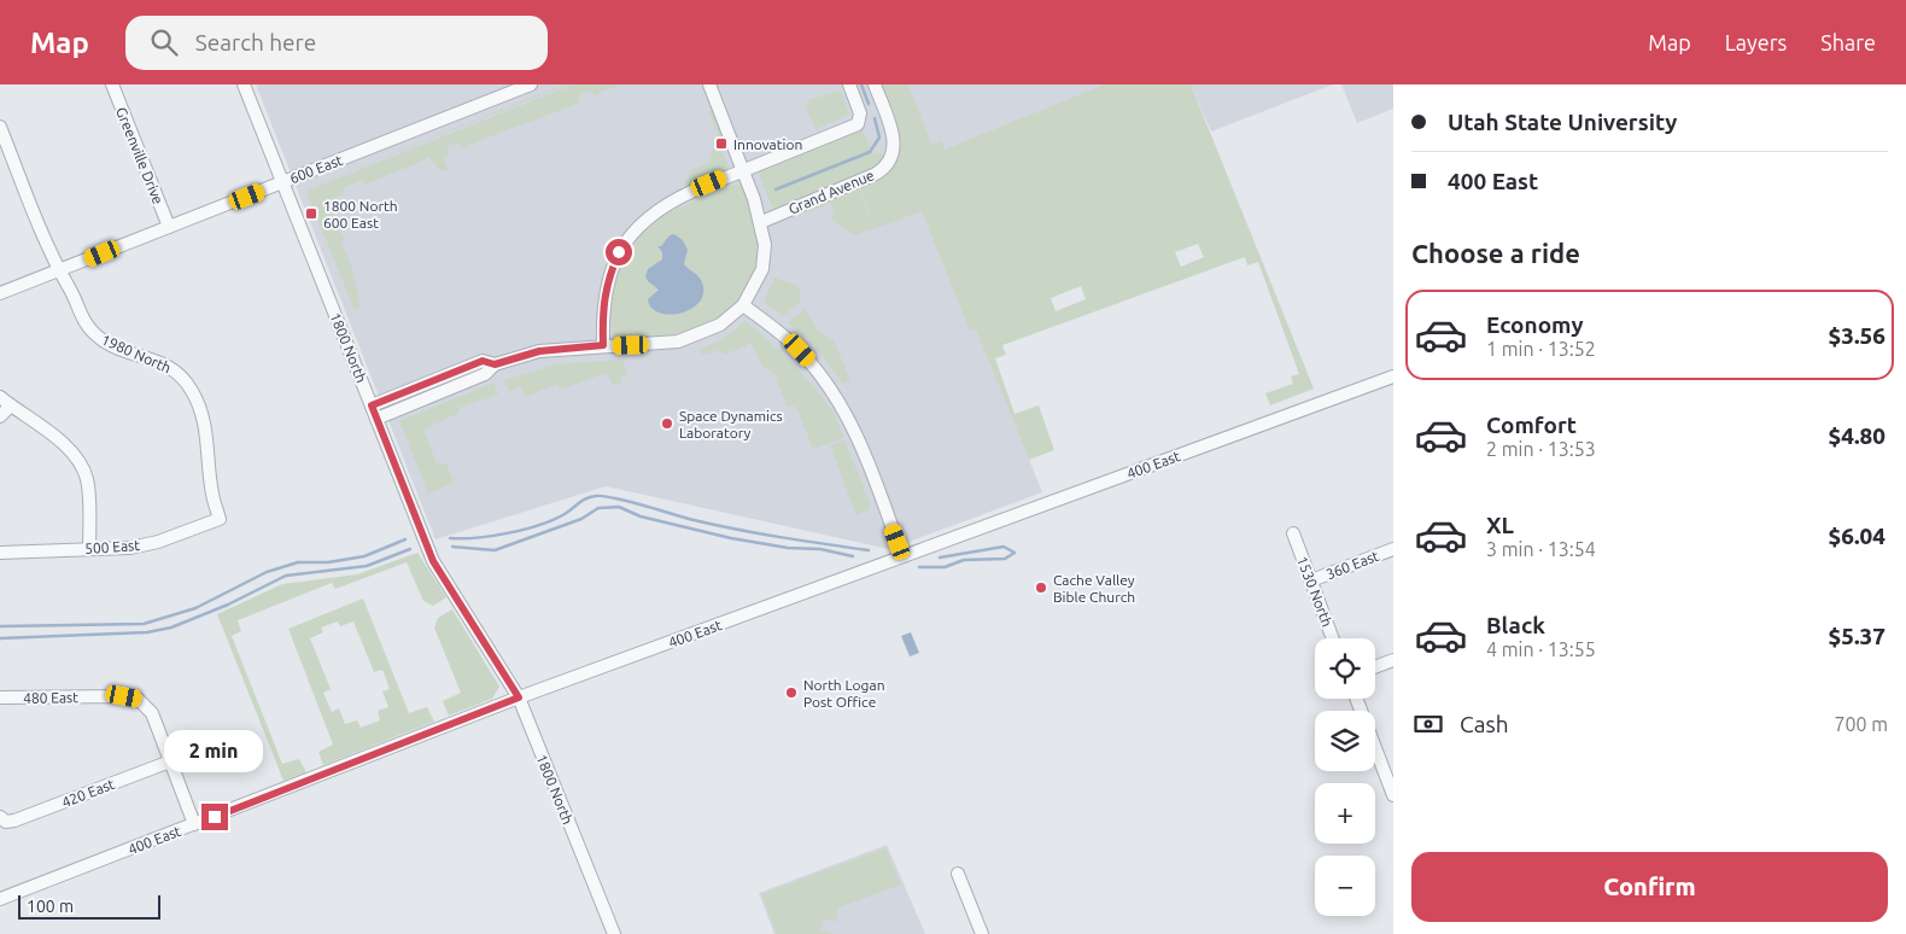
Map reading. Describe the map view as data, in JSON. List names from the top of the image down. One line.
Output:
{"streets":{"street":["Greenville Drive","600 East","Grand Avenue","1800 North","1980 North","400 East","500 East","360 East","1530 North","480 East","420 East"]},"crossings":[["Greenville Drive","600 East"],["600 East","1800 North"],["600 East","1980 North"],["1800 North","400 East"],["1980 North","500 East"],["360 East","1530 North"],["480 East","420 East"]],"places":{"transit":["Innovation","1800 North 600 East"],"other":["Space Dynamics Laboratory","Cache Valley Bible Church","North Logan Post Office"]},"scale_bar":"100 m","page":{"header":"Map","search":"Search here","nav":["Map","Layers","Share"],"banner":["Utah State University","400 East"],"heading":"Choose a ride","list":[{"name":"Economy","note":"1 min · 13:52","value":"$3.56"},{"name":"Comfort","note":"2 min · 13:53","value":"$4.80"},{"name":"XL","note":"3 min · 13:54","value":"$6.04"},{"name":"Black","note":"4 min · 13:55","value":"$5.37"}],"map_buttons":["+","−"],"pay":["Cash","700 m"],"bubble":"2 min","buttons":"Confirm","scale":"100 m"}}
